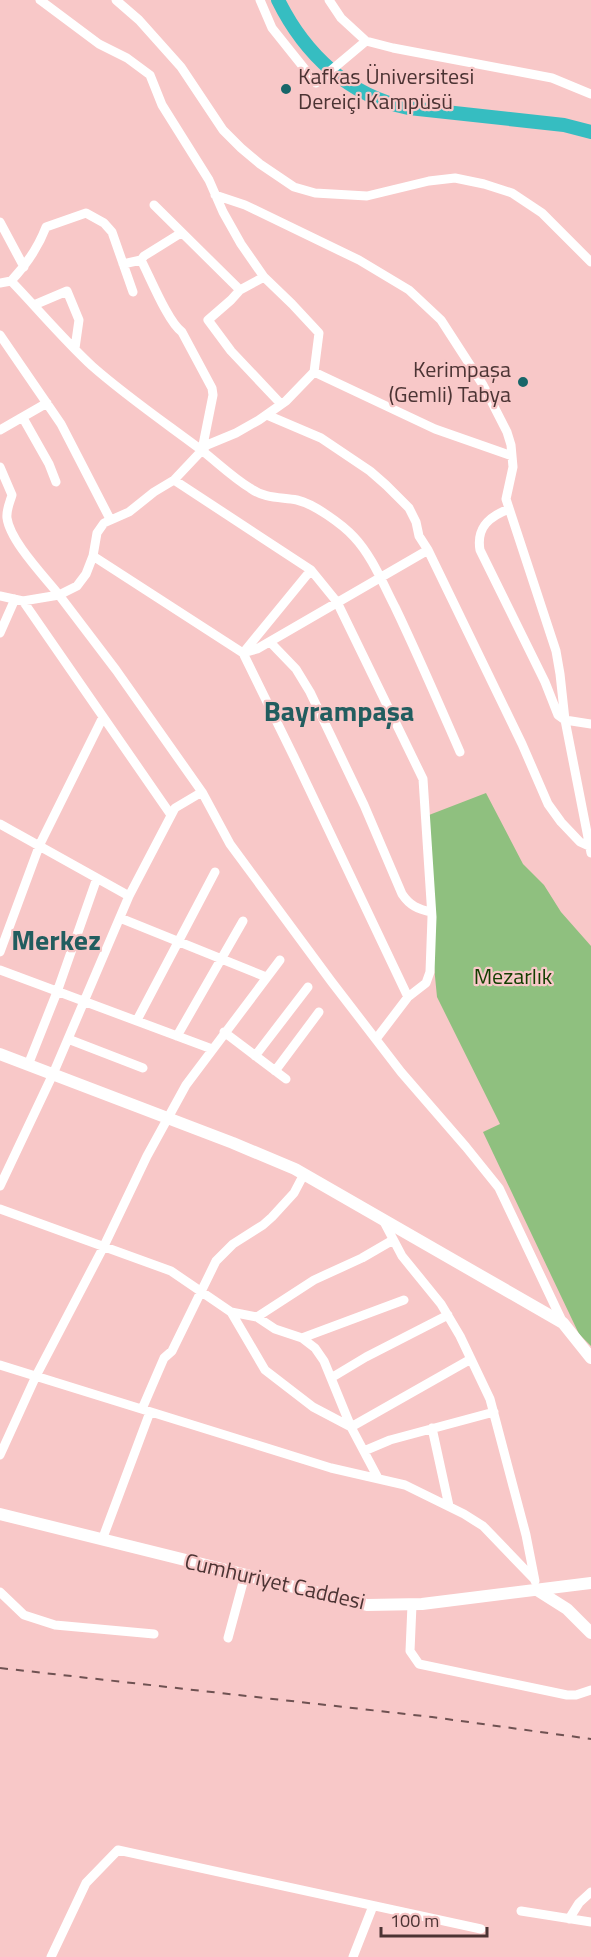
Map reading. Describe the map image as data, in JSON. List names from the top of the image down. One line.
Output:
{"streets":{"main road":["Cumhuriyet Caddesi"]},"districts":["Bayrampaşa","Merkez"],"parks":["Mezarlık"],"places":["Kafkas Üniversitesi Dereiçi Kampüsü","Kerimpaşa (Gemli) Tabya"],"scale_bar":"100 m"}
